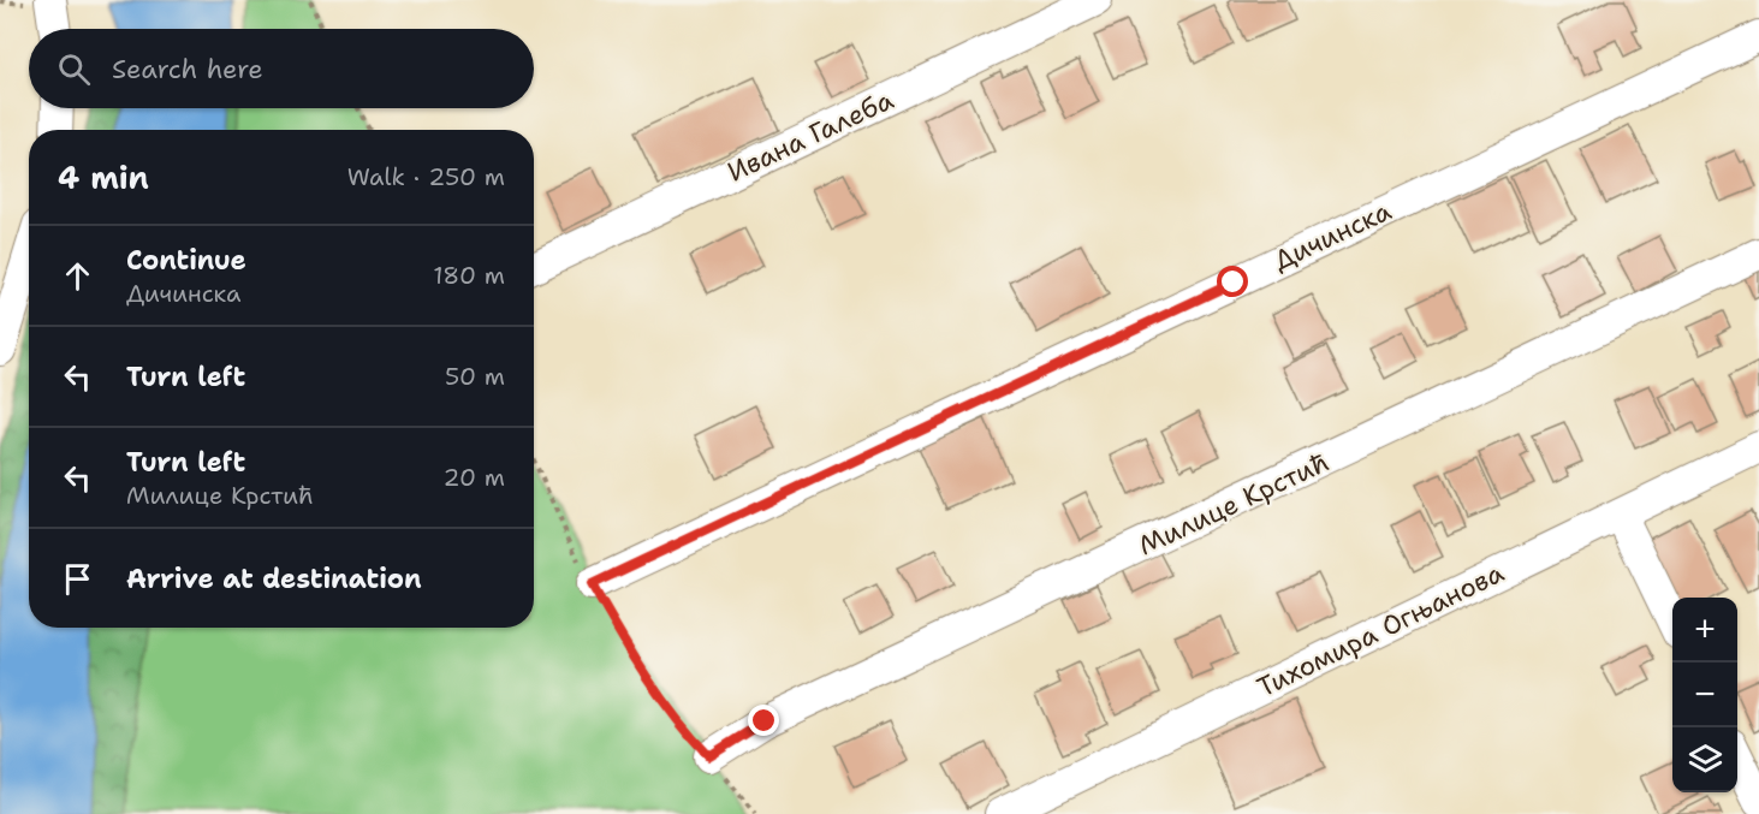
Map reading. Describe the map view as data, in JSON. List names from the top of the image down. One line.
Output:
{"streets":{"street":["Ивана Галеба","Дичинска","Милице Крстић","Тихомира Огњанова"]},"page":{"search":"Search here","heading":["4 min","Walk · 250 m"],"list":[["Continue","Дичинска","180 m"],["Turn left","50 m"],["Turn left","Милице Крстић","20 m"],"Arrive at destination"],"map_buttons":["+","−"]}}
